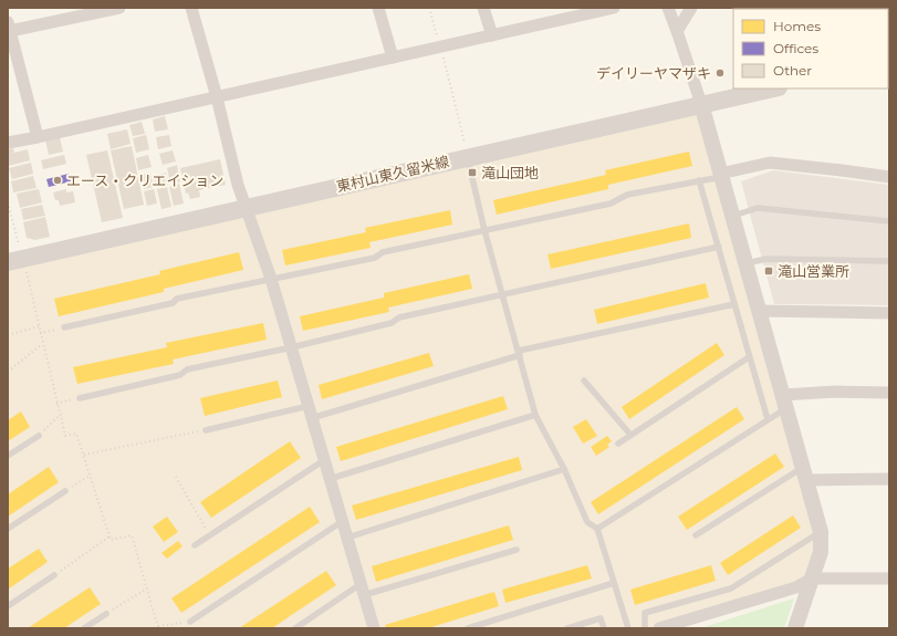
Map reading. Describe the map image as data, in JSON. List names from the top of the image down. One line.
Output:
{"streets":{"main road":["東村山東久留米線"]},"places":{"other":["デイリーヤマザキ","エース・クリエイション"],"transit":["滝山団地","滝山営業所"]},"legend":["Homes","Offices","Other"]}
